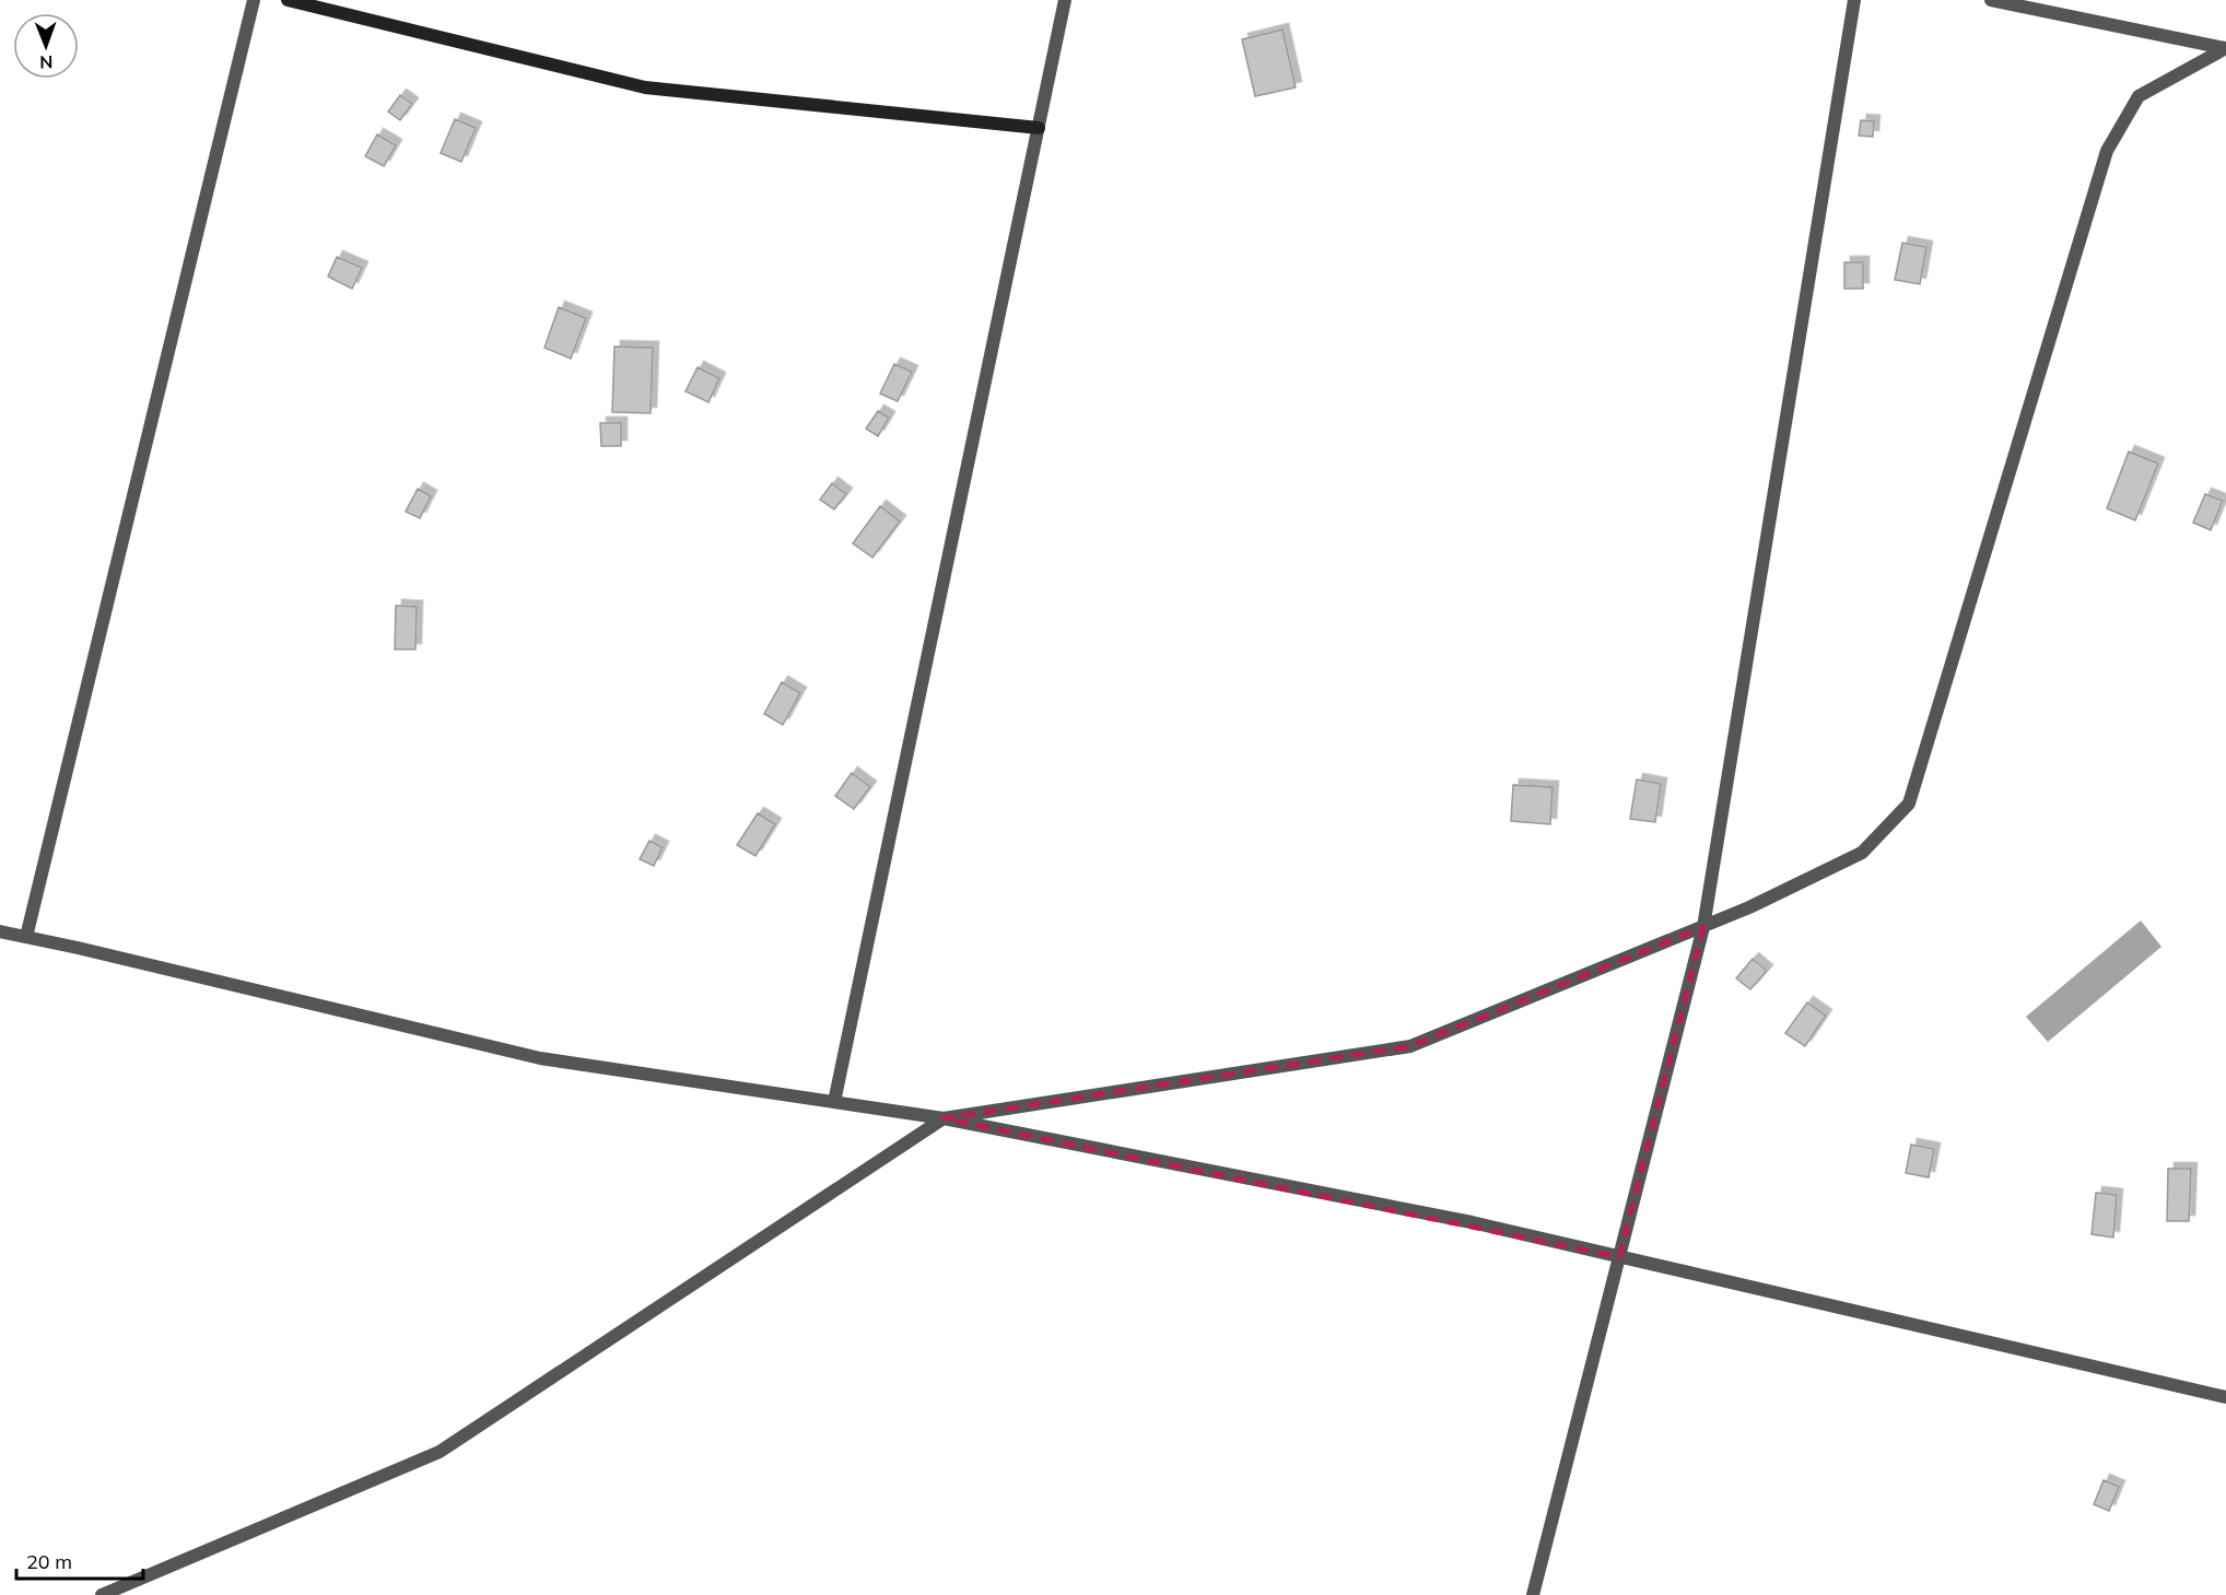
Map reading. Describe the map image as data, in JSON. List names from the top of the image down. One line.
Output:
{"scale_bar":"20 m","north":"bottom"}
